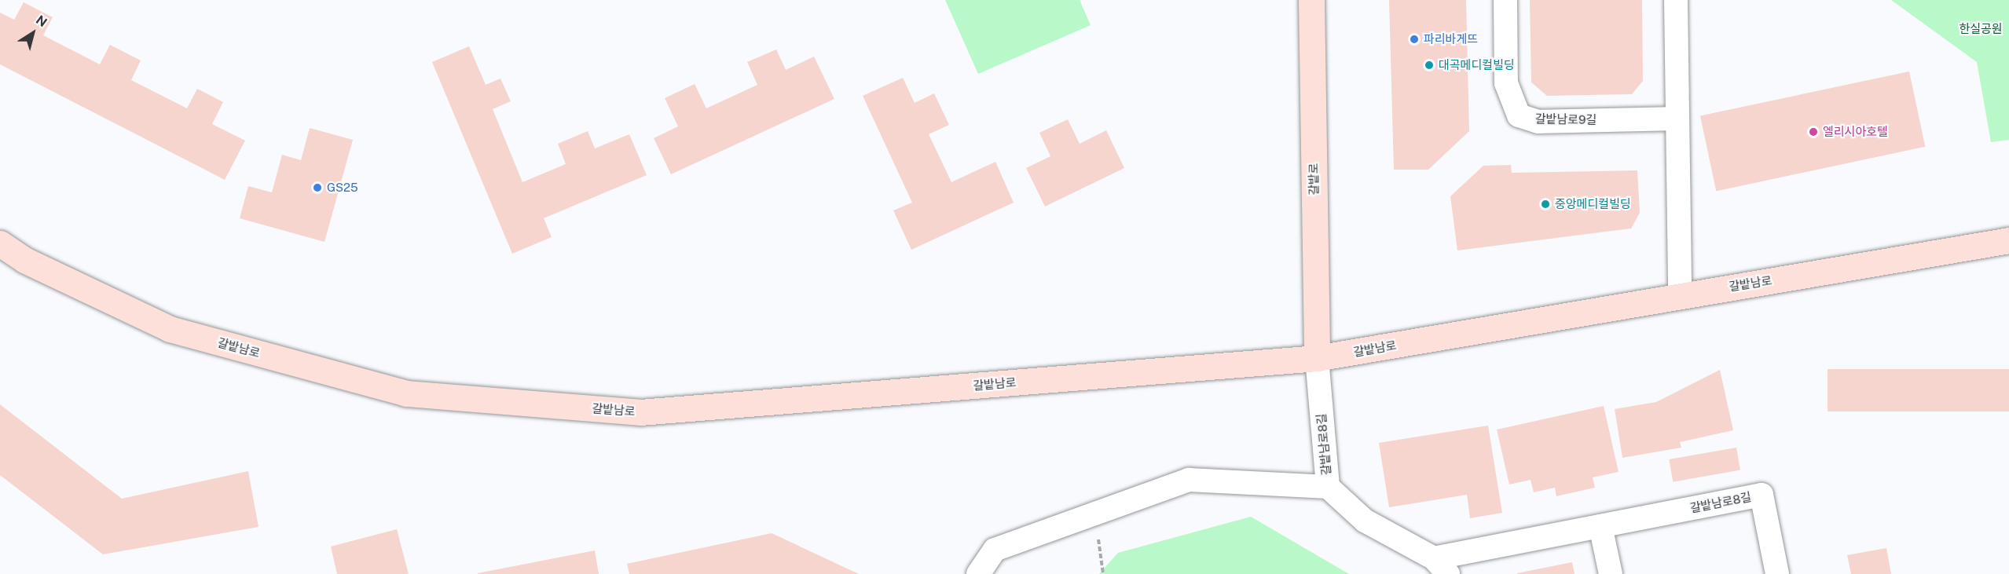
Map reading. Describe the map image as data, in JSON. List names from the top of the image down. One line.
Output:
{"streets":{"main road":["갈밭로","갈밭남로"],"street":["갈밭남로9길","갈밭남로8길"]},"crossings":[["갈밭로","갈밭남로"],["갈밭로","갈밭남로8길"],["갈밭남로","갈밭남로8길"]],"parks":["한실공원"],"places":["파리바게뜨","대곡메디컬빌딩","엘리시아호텔","GS25","중앙메디컬빌딩"],"north":"top right"}
